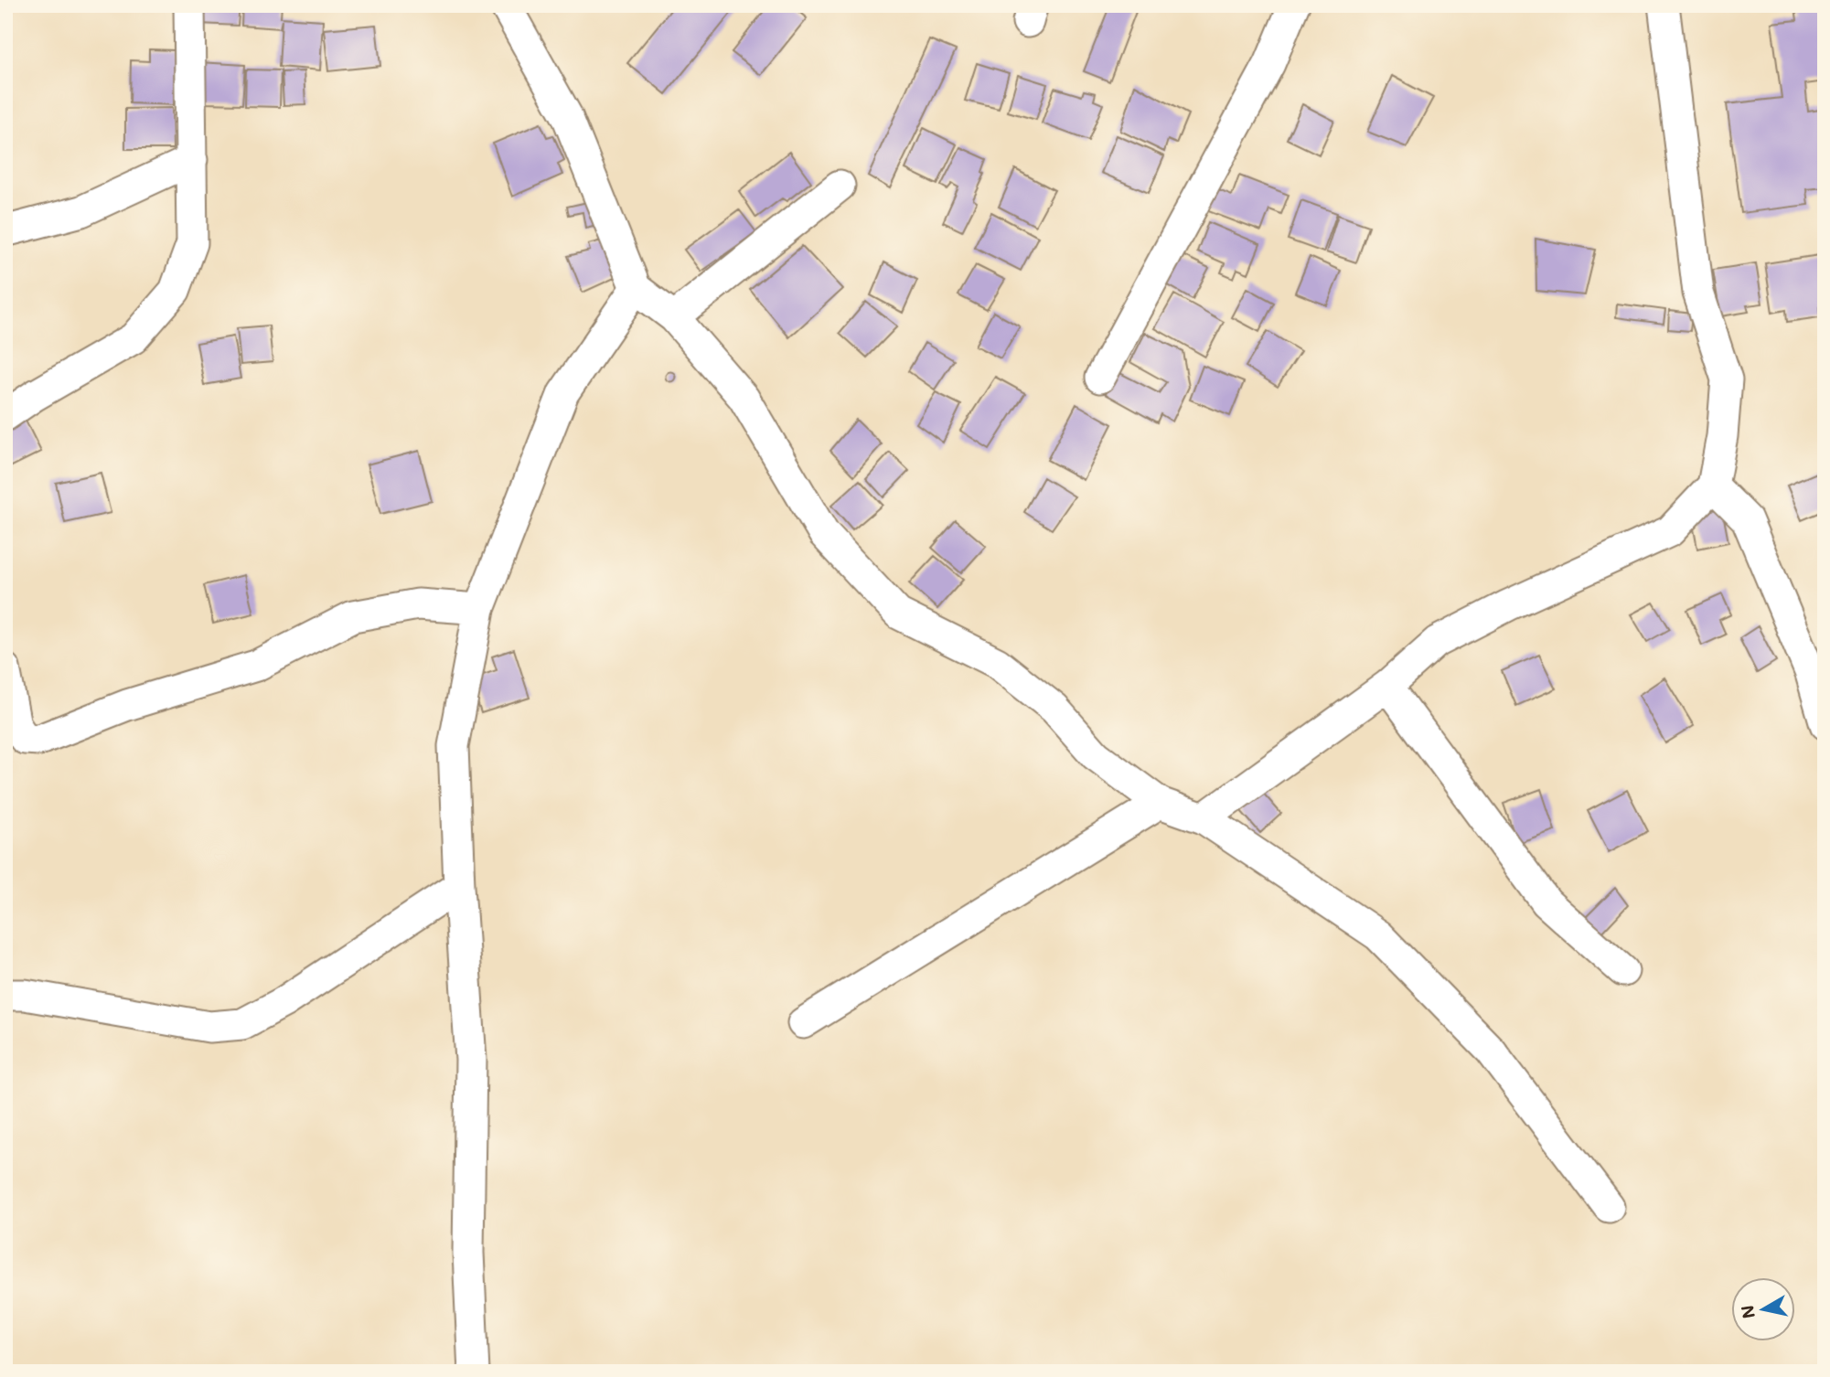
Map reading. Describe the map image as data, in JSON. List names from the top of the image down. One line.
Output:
{"north":"left"}
